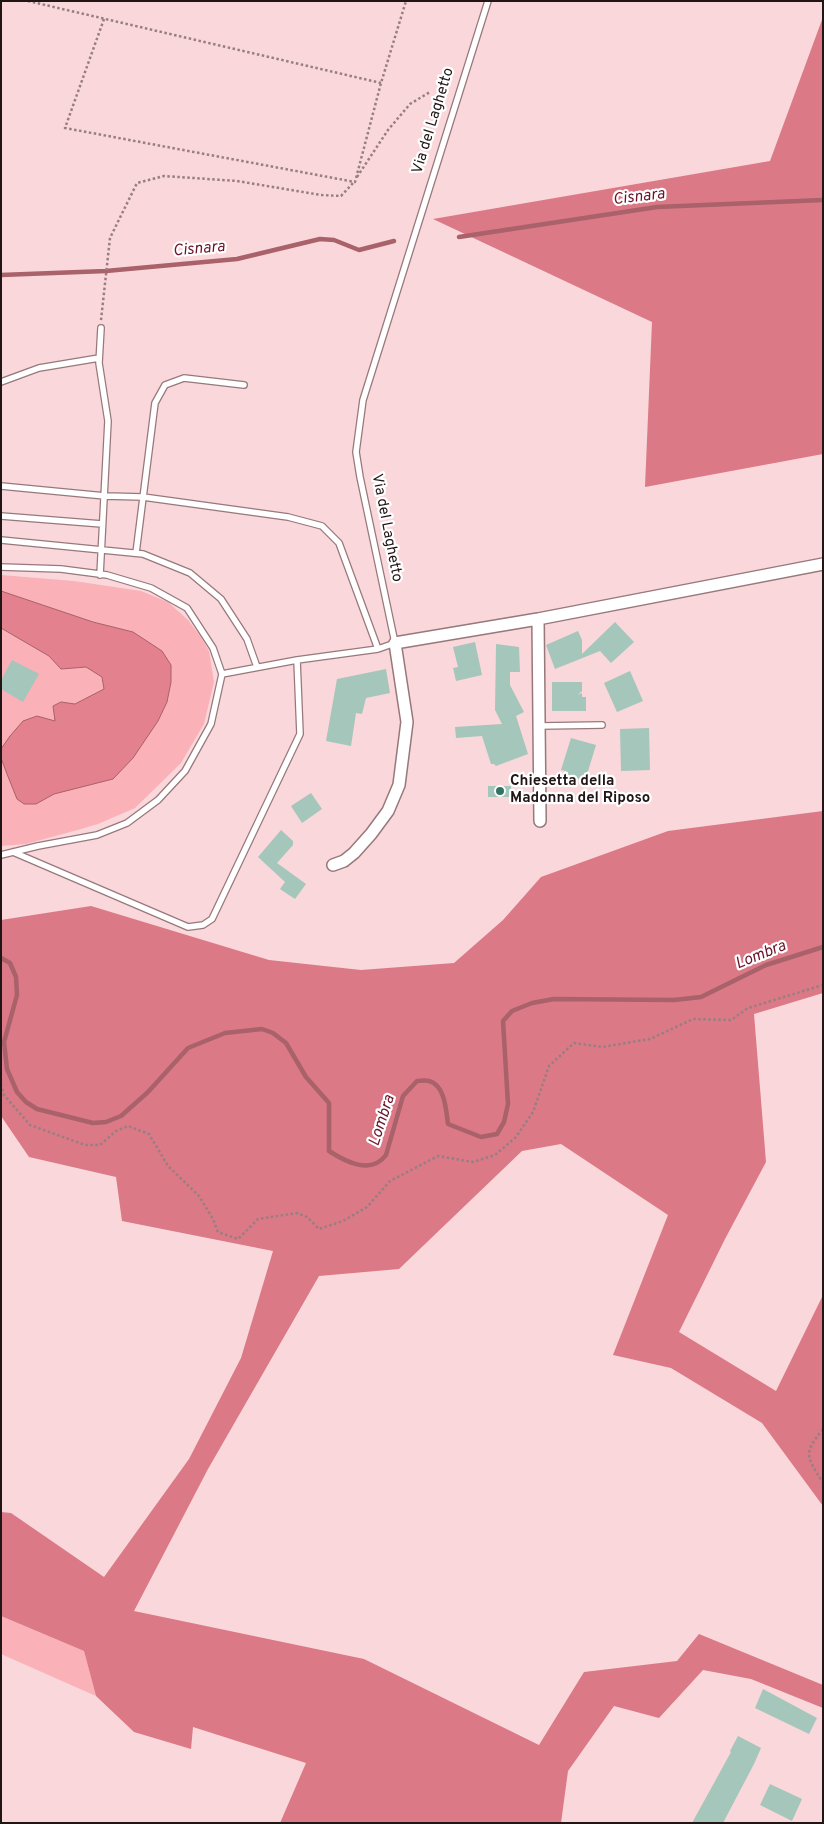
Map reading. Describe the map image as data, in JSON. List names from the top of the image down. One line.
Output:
{"streets":{"lane":["Via del Laghetto"]},"water":["Cisnara","Lombra"],"places":["Chiesetta della Madonna del Riposo"]}
